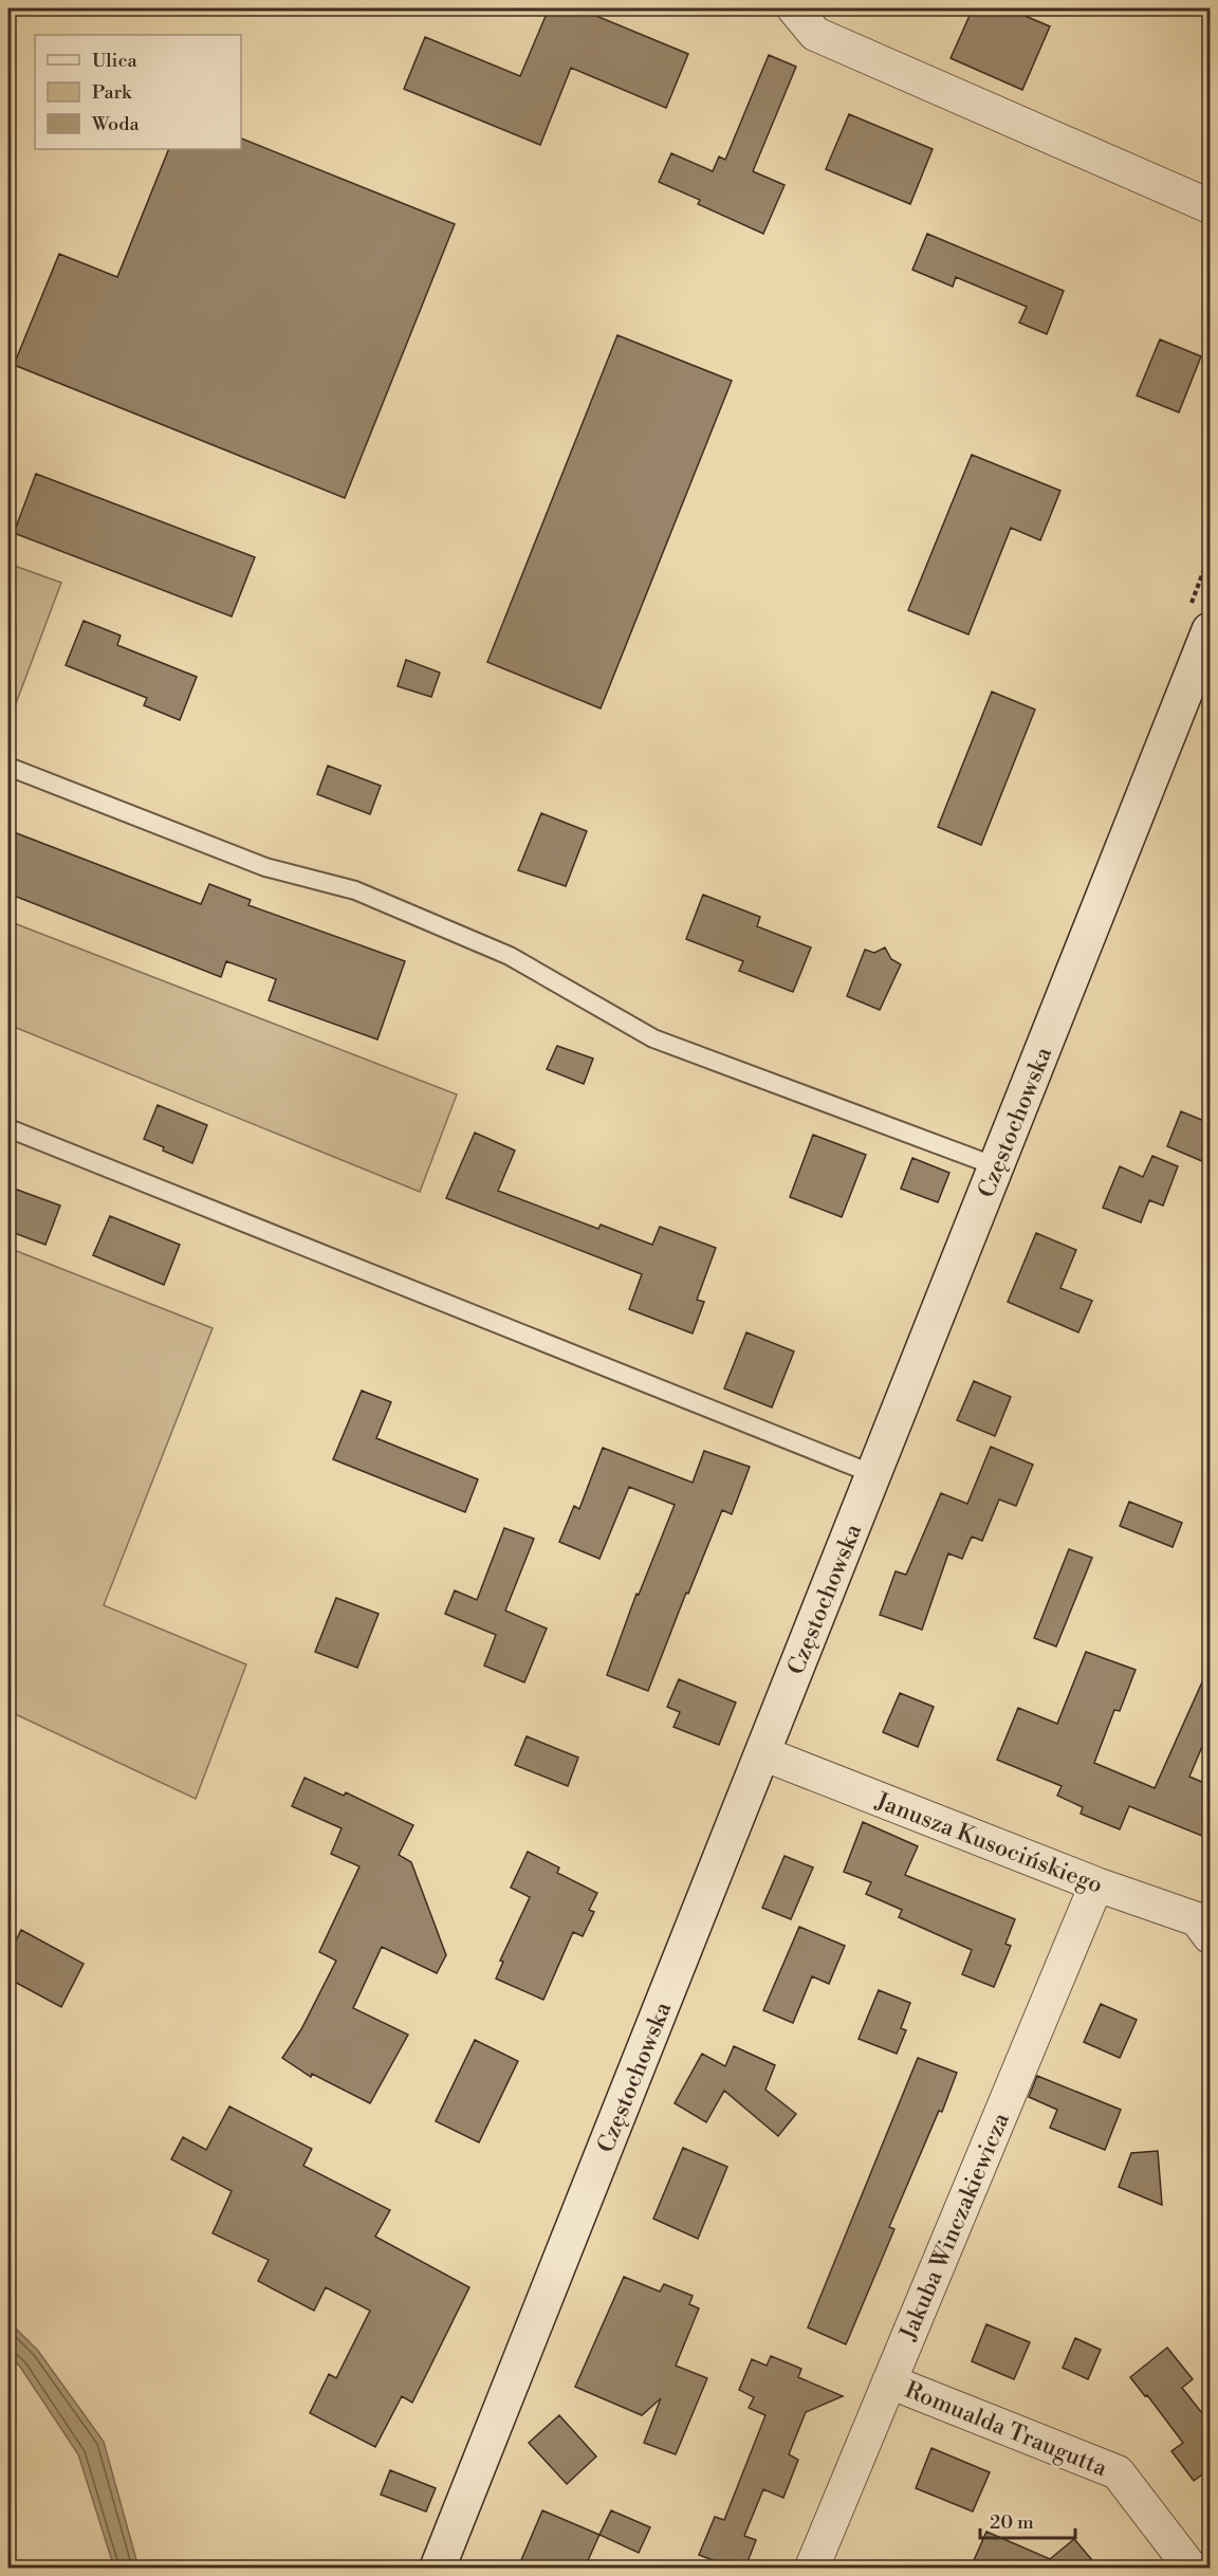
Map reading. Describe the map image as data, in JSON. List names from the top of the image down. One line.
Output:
{"streets":{"main road":["Częstochowska"],"street":["Janusza Kusocińskiego","Jakuba Winczakiewicza","Romualda Traugutta"]},"crossings":[["Częstochowska","Janusza Kusocińskiego"],["Janusza Kusocińskiego","Jakuba Winczakiewicza"],["Jakuba Winczakiewicza","Romualda Traugutta"]],"legend":["Ulica","Park","Woda"],"scale_bar":"20 m"}
